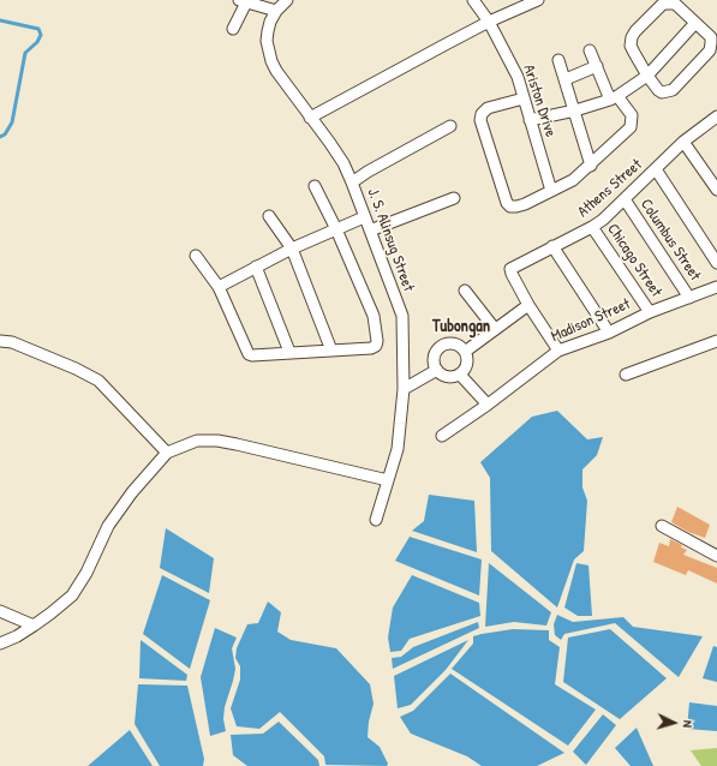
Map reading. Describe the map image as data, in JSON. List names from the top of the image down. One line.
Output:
{"streets":{"street":["Ariston Drive","Athens Street","J. S. Alinsug Street","Columbus Street","Chicago Street","Madison Street"]},"crossings":[["Athens Street","Columbus Street"],["Athens Street","Chicago Street"],["Columbus Street","Madison Street"],["Chicago Street","Madison Street"]],"districts":["Tubongan"],"north":"right"}
